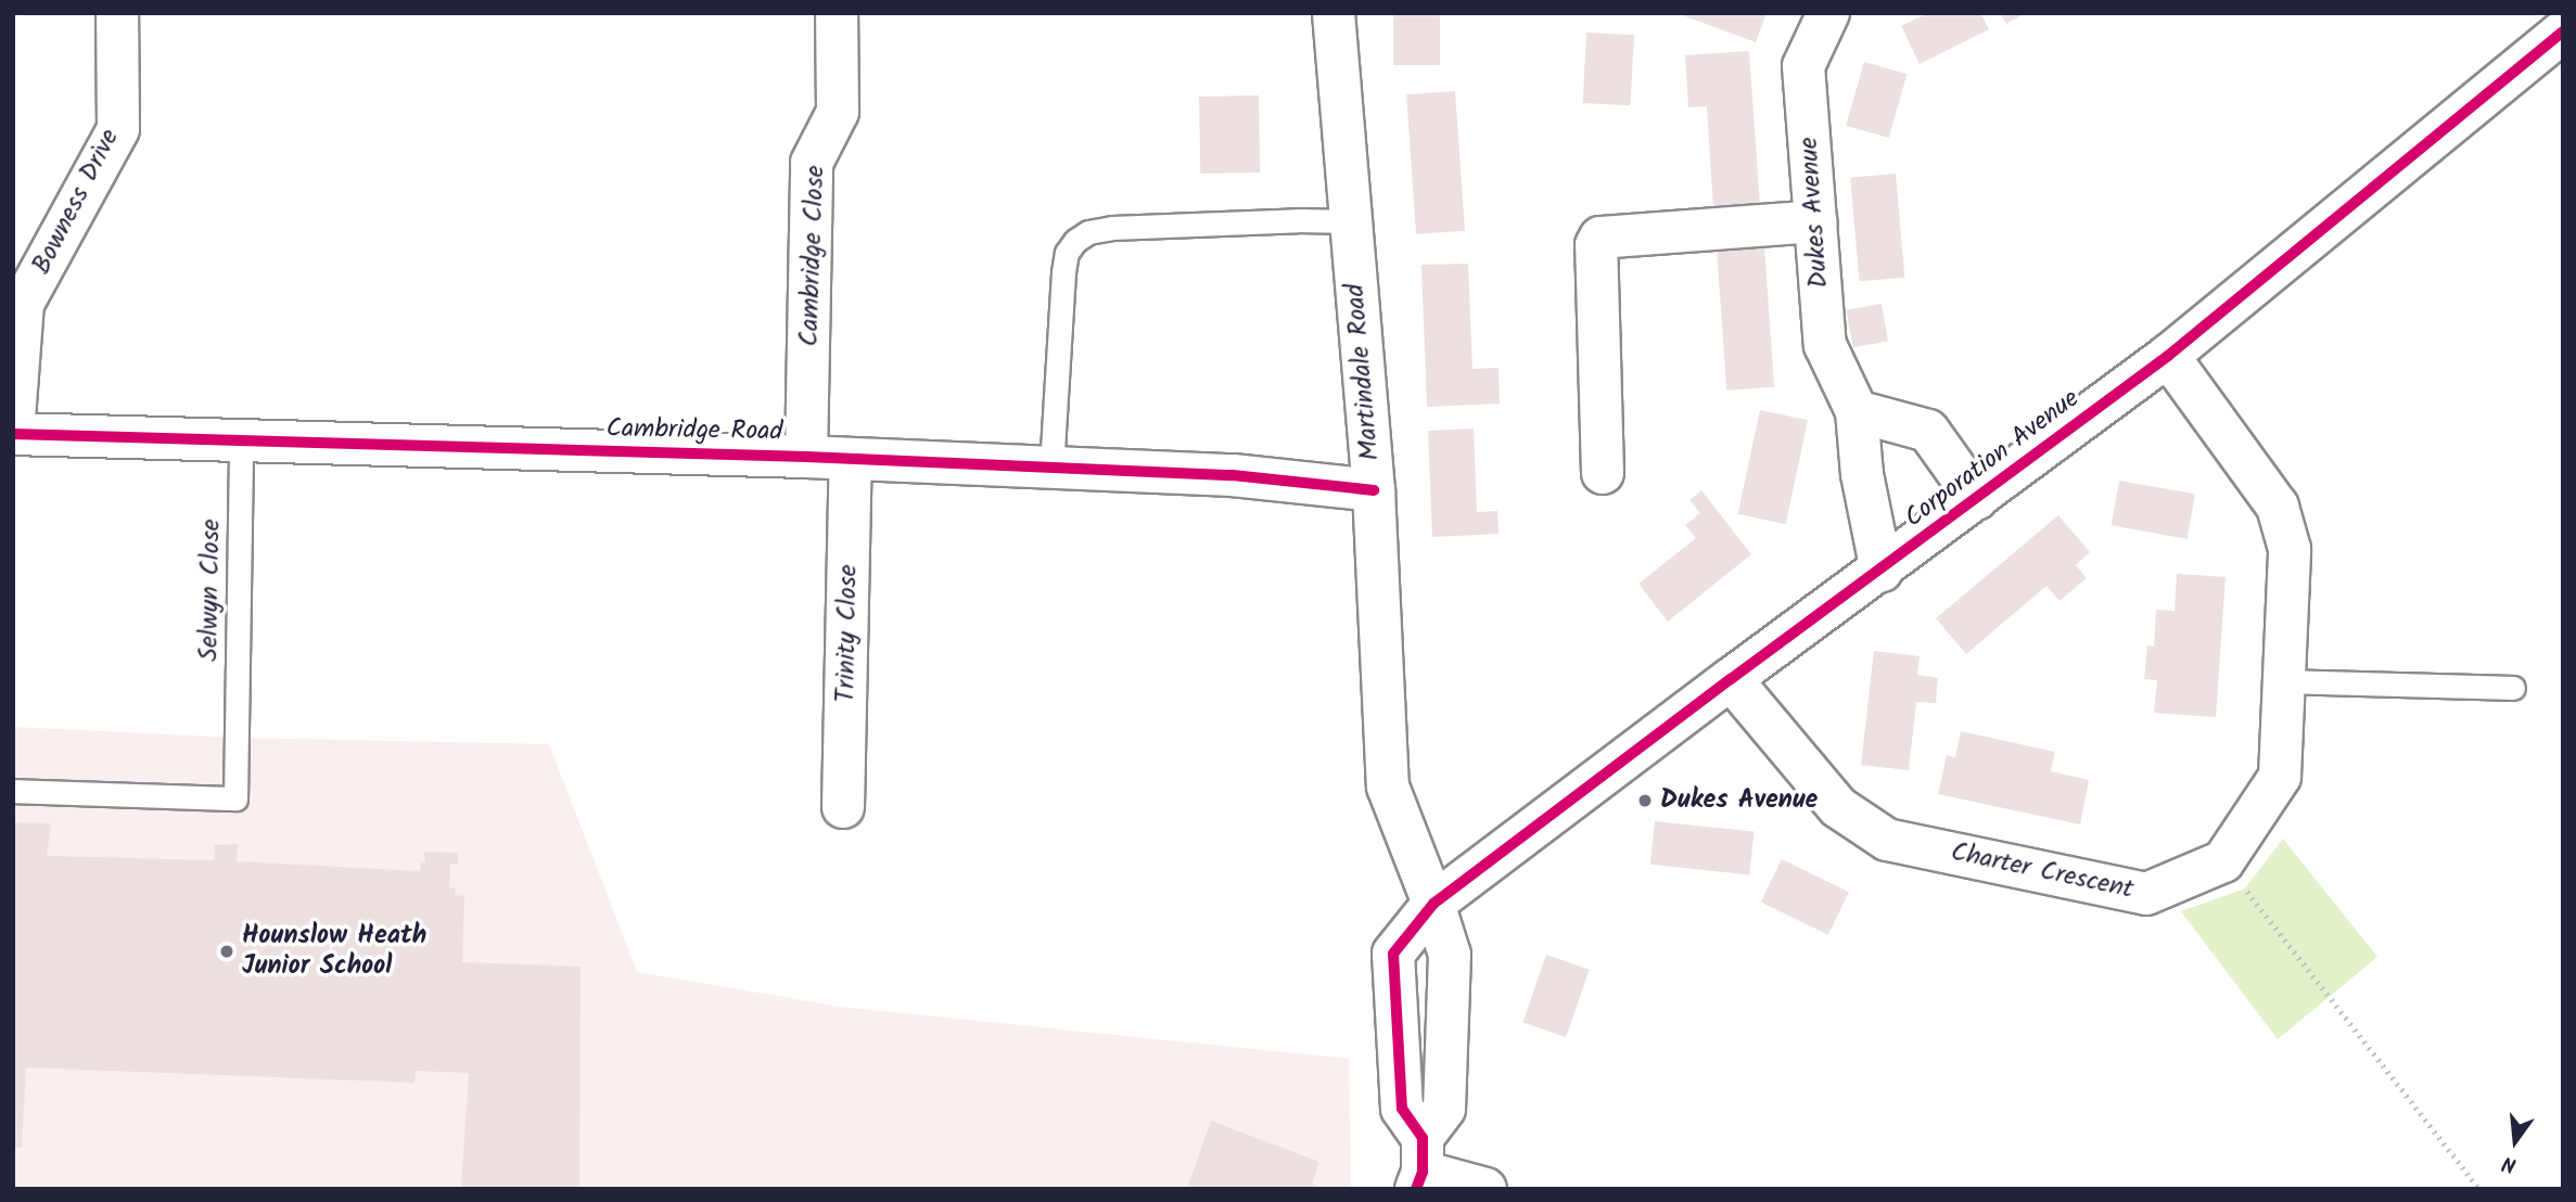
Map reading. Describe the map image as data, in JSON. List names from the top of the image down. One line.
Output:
{"streets":{"street":["Bowness Drive","Dukes Avenue","Cambridge Close","Martindale Road","Cambridge Road","Corporation Avenue","Trinity Close","Charter Crescent"],"lane":["Selwyn Close"]},"crossings":[["Bowness Drive","Cambridge Road"],["Dukes Avenue","Corporation Avenue"],["Cambridge Close","Cambridge Road"],["Martindale Road","Cambridge Road"],["Martindale Road","Corporation Avenue"],["Cambridge Road","Selwyn Close"],["Cambridge Road","Trinity Close"],["Corporation Avenue","Charter Crescent"]],"places":["Dukes Avenue","Hounslow Heath Junior School"],"north":"bottom"}
